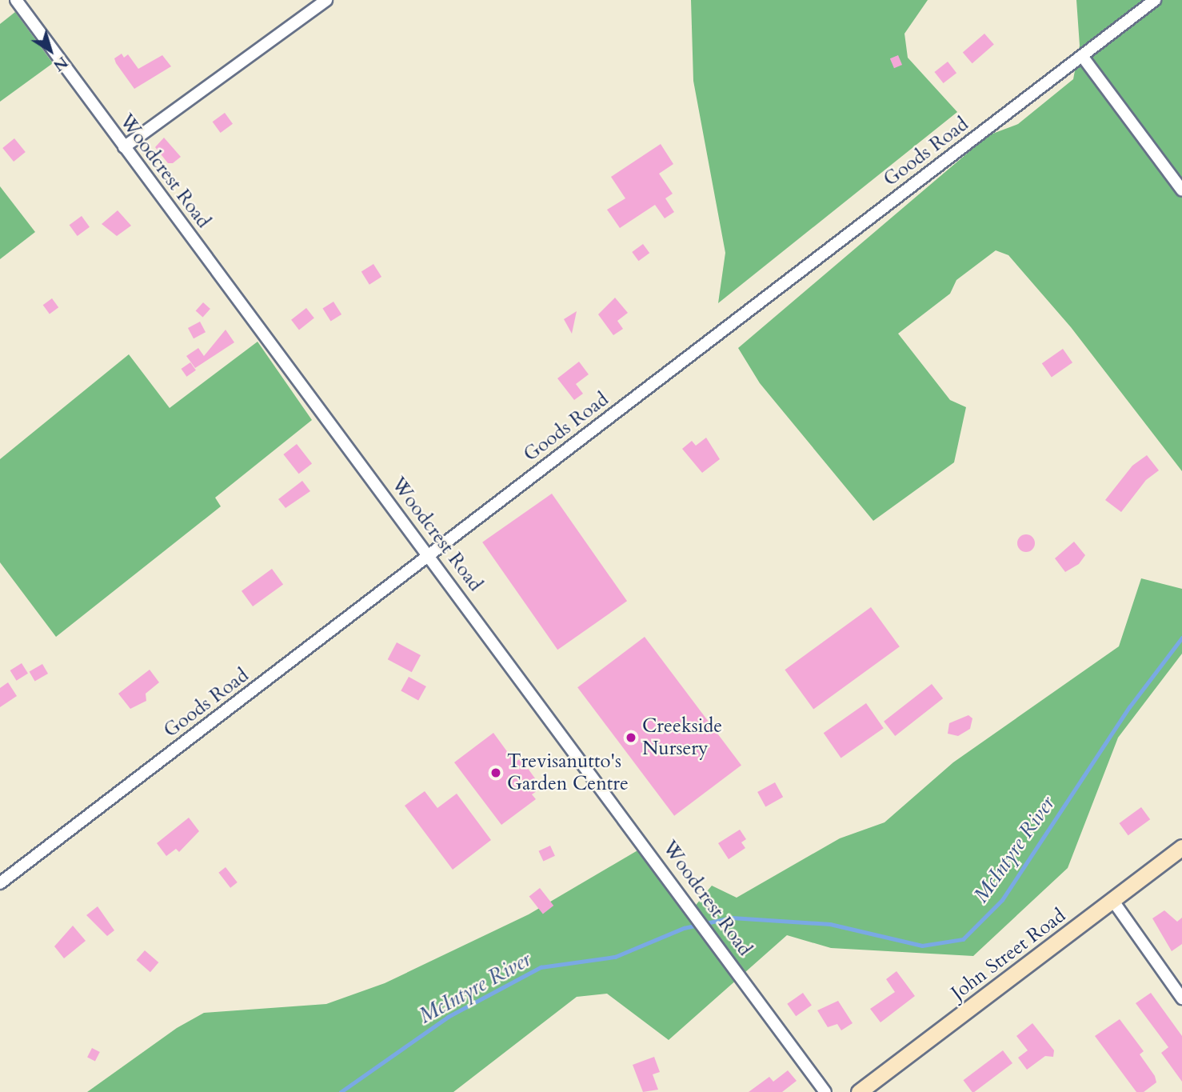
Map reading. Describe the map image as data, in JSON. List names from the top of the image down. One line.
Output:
{"streets":{"main road":["John Street Road"],"street":["Goods Road","Woodcrest Road"]},"crossings":[["Goods Road","Woodcrest Road"]],"water":["McIntyre River"],"places":["Creekside Nursery","Trevisanutto's Garden Centre"],"north":"bottom right"}
